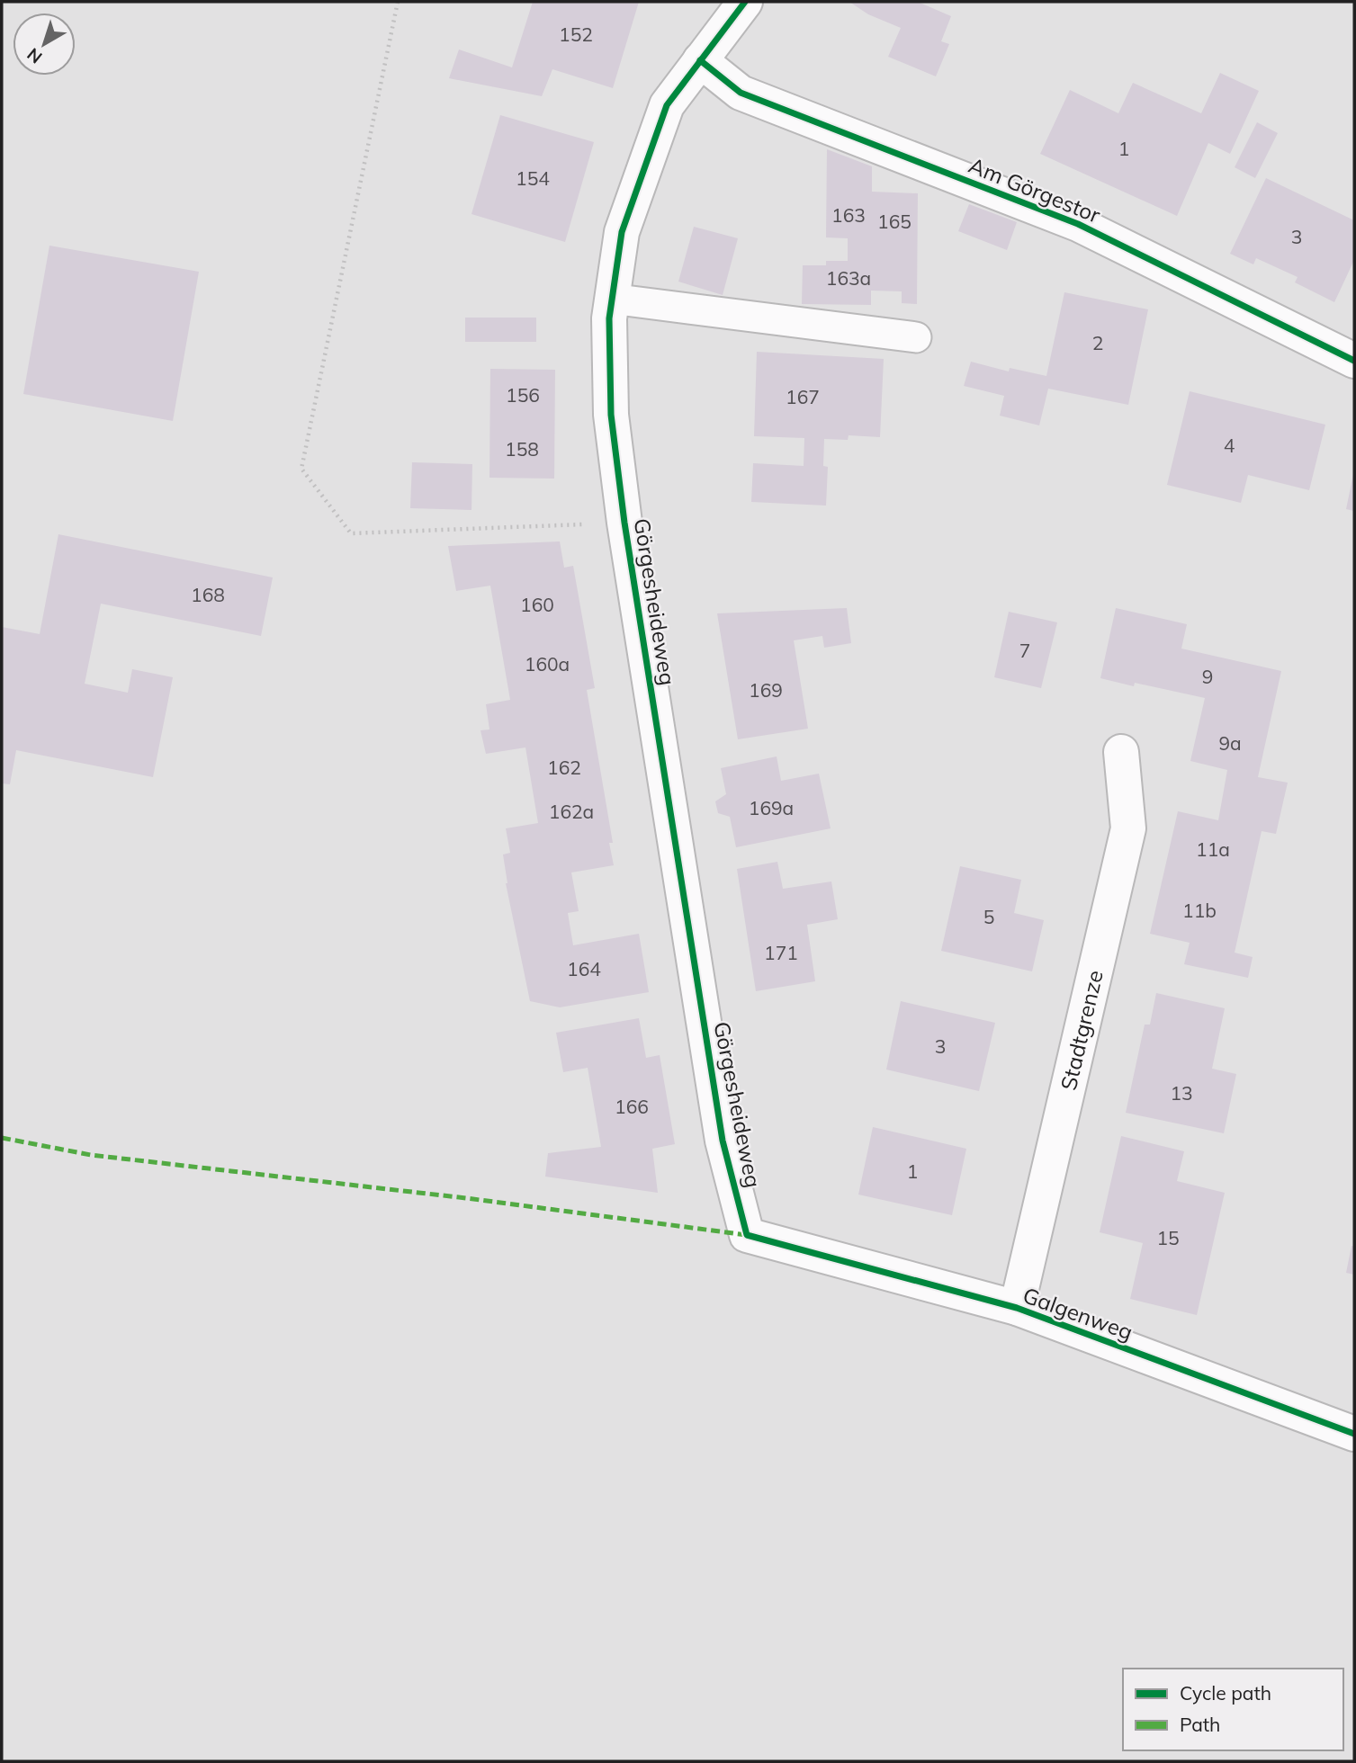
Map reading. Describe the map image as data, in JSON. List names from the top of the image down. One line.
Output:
{"streets":{"street":["Am Görgestor","Görgesheideweg","Stadtgrenze","Galgenweg"]},"crossings":[["Am Görgestor","Görgesheideweg"],["Görgesheideweg","Galgenweg"],["Stadtgrenze","Galgenweg"]],"house_numbers":["152","1","154","163","165","3","163a","2","156","167","4","158","168","160","7","160a","9","169","9a","162","169a","162a","11a","11b","5","171","164","3","13","166","1","15"],"legend":["Cycle path","Path"],"north":"bottom left"}
